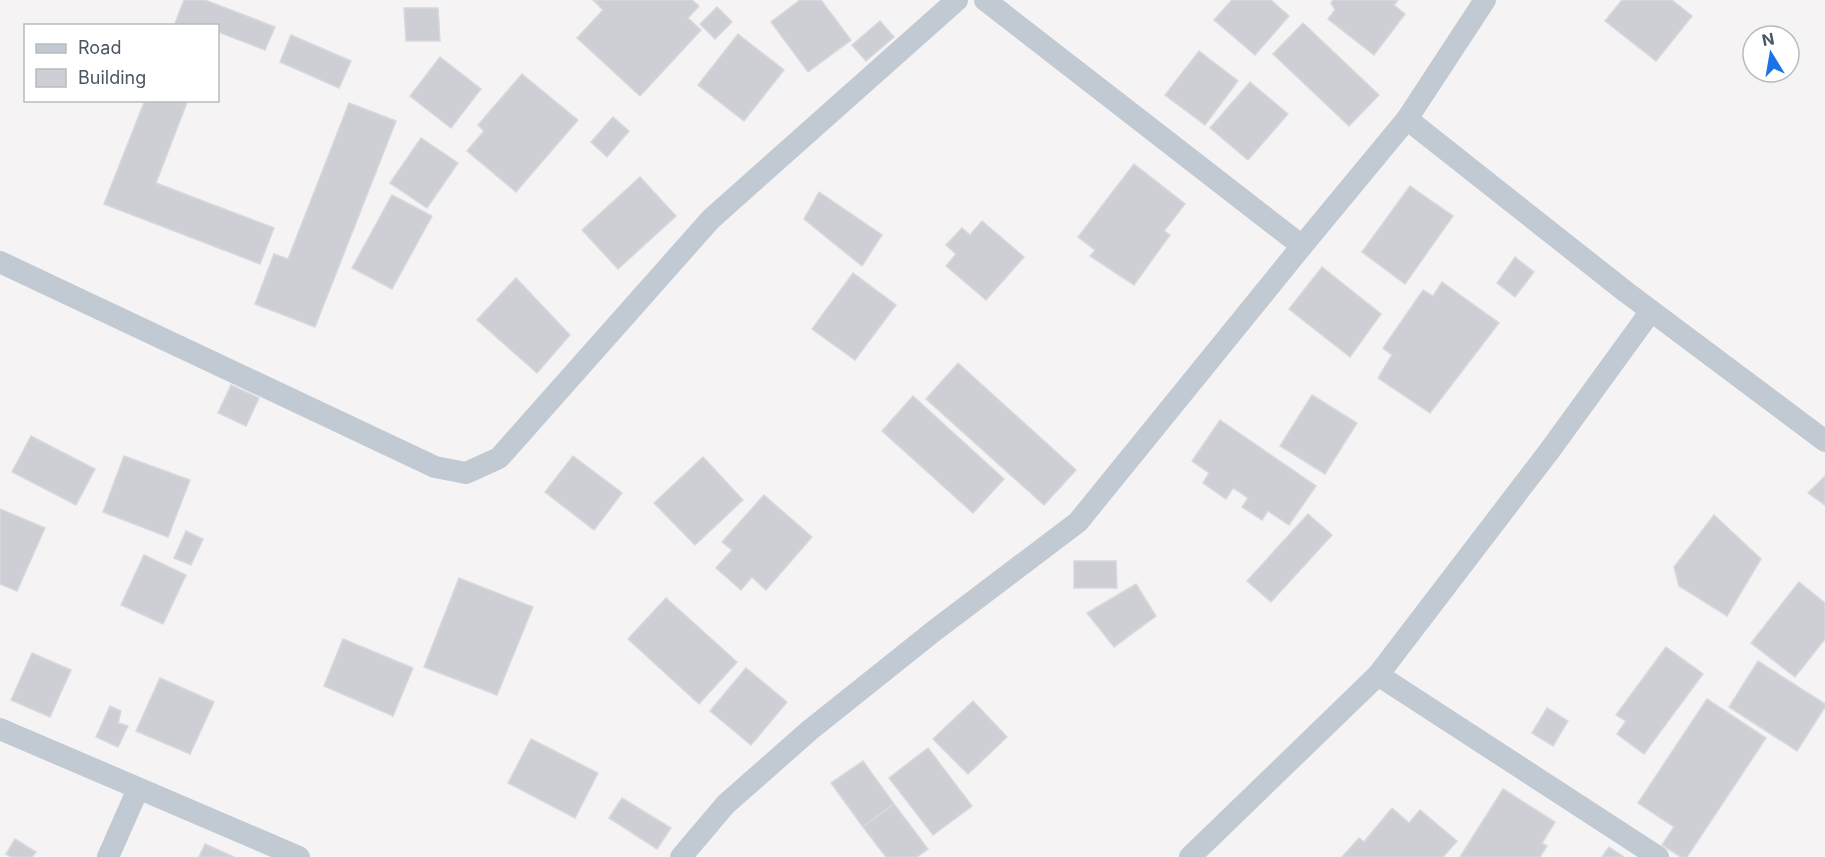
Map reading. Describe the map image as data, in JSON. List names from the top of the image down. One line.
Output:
{"legend":["Road","Building"],"north":"top"}
